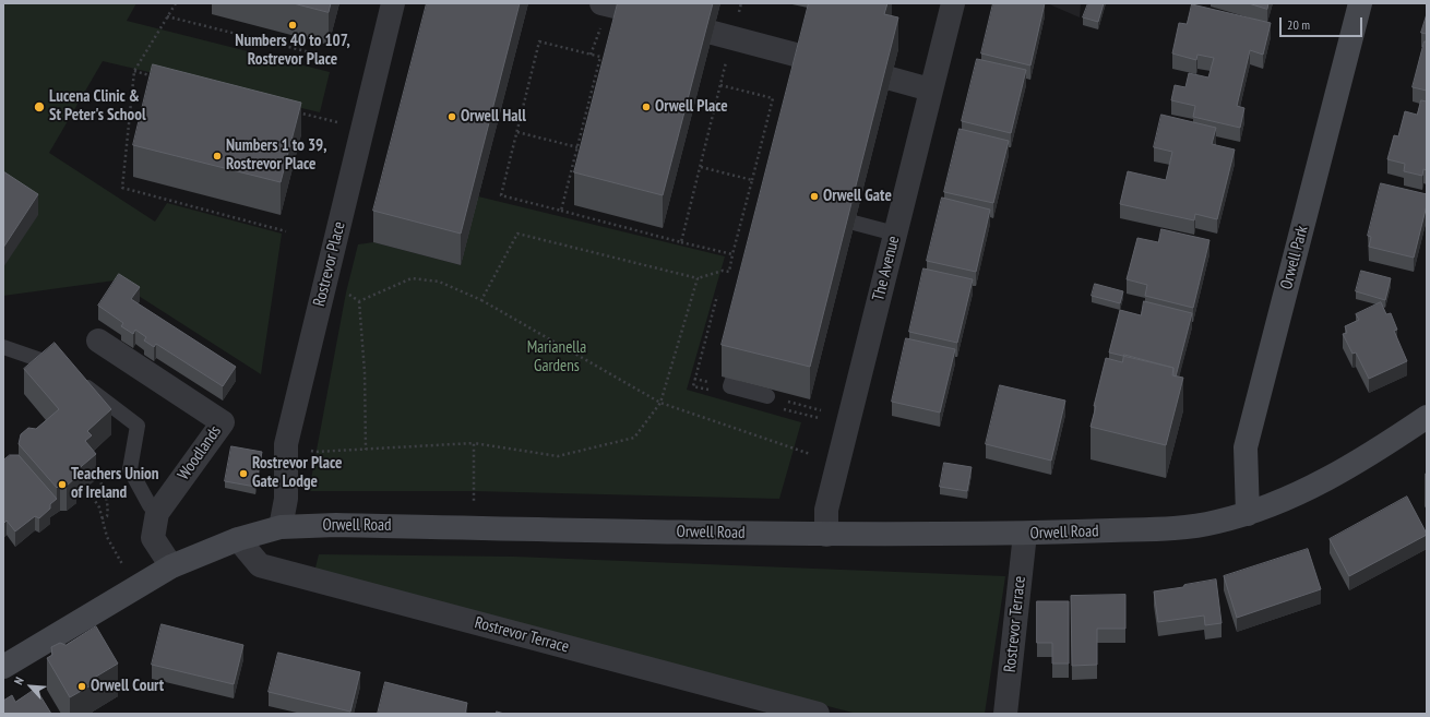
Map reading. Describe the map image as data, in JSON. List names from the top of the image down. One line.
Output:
{"streets":{"street":["Orwell Park","Rostrevor Place","The Avenue","Woodlands","Orwell Road","Rostrevor Terrace"]},"crossings":[["Orwell Park","Orwell Road"],["Rostrevor Place","Orwell Road"],["The Avenue","Orwell Road"],["Woodlands","Orwell Road"],["Orwell Road","Rostrevor Terrace"]],"parks":["Marianella Gardens"],"places":["Numbers 40 to 107, Rostrevor Place","Lucena Clinic & St Peter's School","Orwell Place","Orwell Hall","Numbers 1 to 39, Rostrevor Place","Orwell Gate","Rostrevor Place Gate Lodge","Teachers Union of Ireland","Orwell Court"],"scale_bar":"20 m","north":"top left"}
